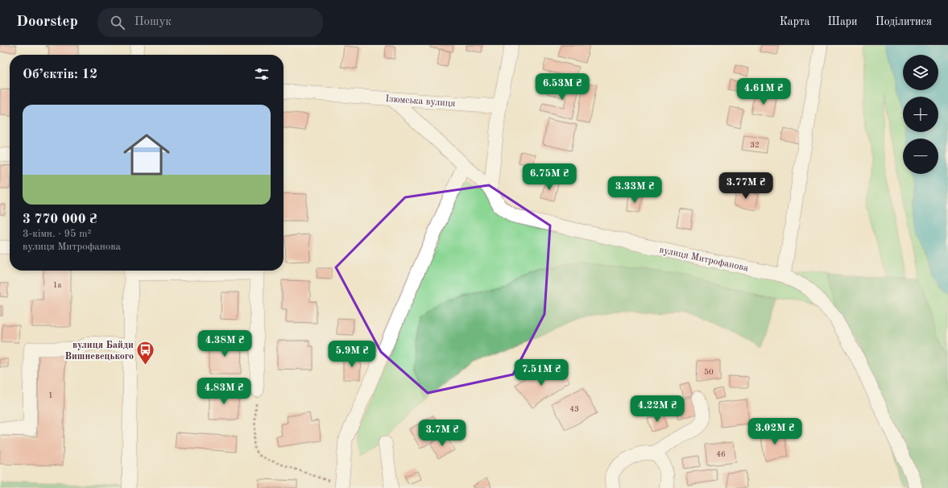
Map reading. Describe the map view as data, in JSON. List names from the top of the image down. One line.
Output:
{"streets":{"street":["Ізюмська вулиця","вулиця Митрофанова"]},"crossings":[["Ізюмська вулиця","вулиця Митрофанова"]],"places":{"bus stop":["вулиця Байди Вишневецького"]},"house_numbers":["32","1а","50","1","43","46"],"page":{"header":"Doorstep","search":"Пошук","nav":["Карта","Шари","Поділитися"],"map_buttons":["+","−"],"heading":"Об’єктів: 12","price":["6.53M ₴","4.61M ₴","6.75M ₴","3.77M ₴","3.33M ₴","4.38M ₴","5.9M ₴","7.51M ₴","4.83M ₴","4.22M ₴","3.02M ₴","3.7M ₴"],"list":[{"name":"3 770 000 ₴","note":"3-кімн. · 95 m² · вулиця Митрофанова"}]}}
